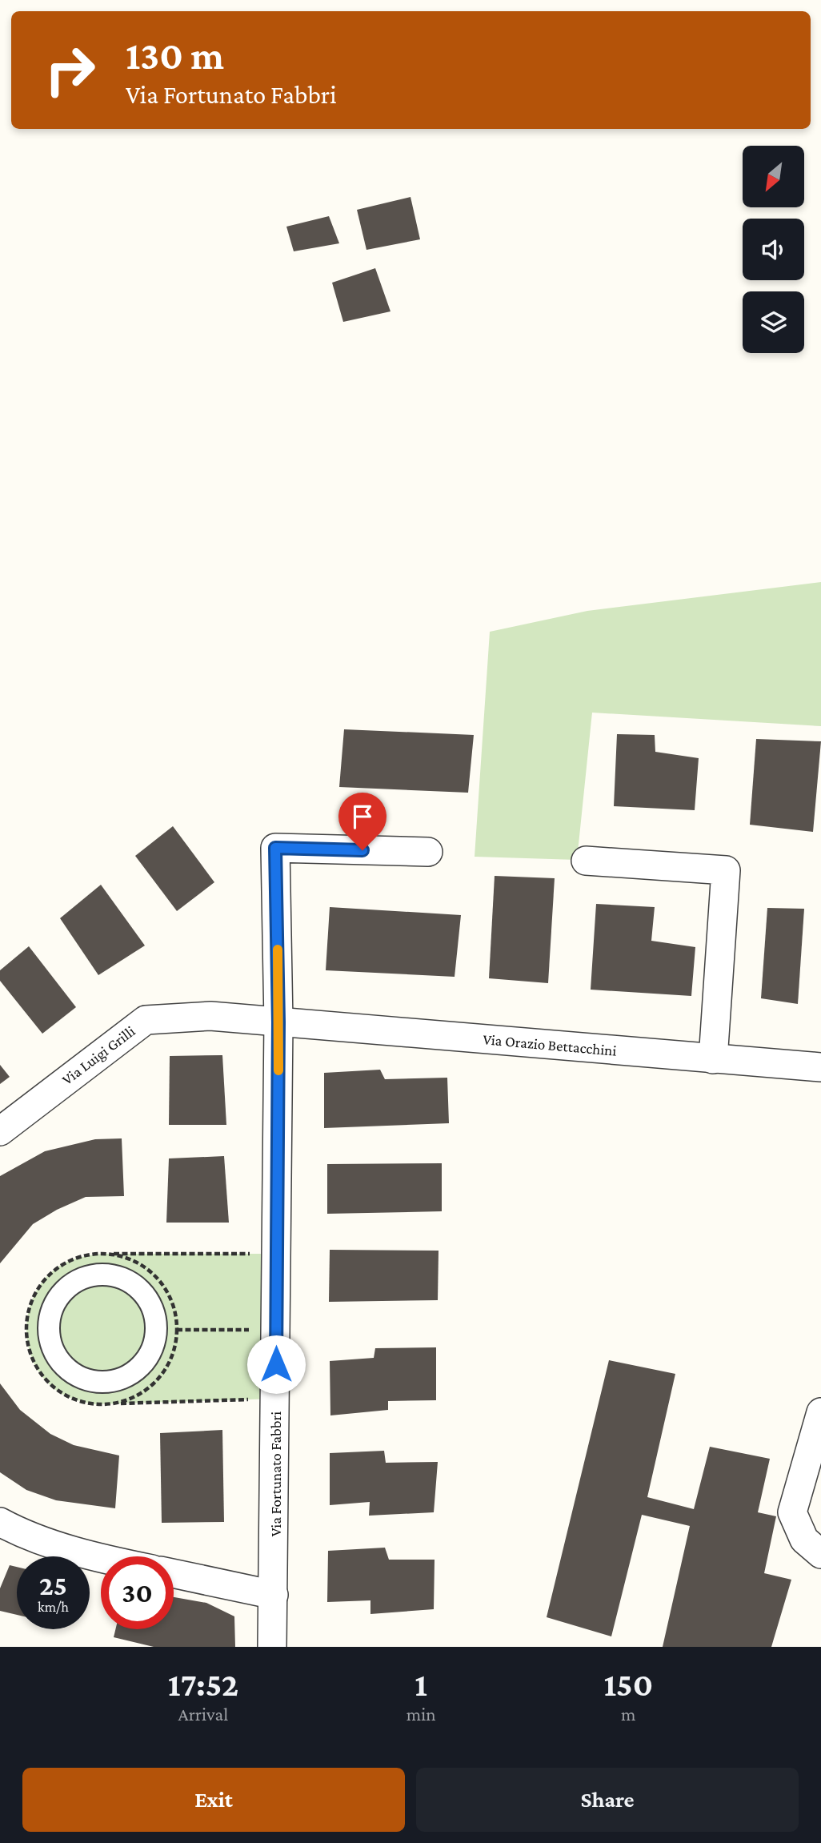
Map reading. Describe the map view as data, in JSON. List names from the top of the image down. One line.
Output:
{"streets":{"street":["Via Orazio Bettacchini","Via Luigi Grilli","Via Fortunato Fabbri"]},"crossings":[["Via Orazio Bettacchini","Via Luigi Grilli"],["Via Orazio Bettacchini","Via Fortunato Fabbri"],["Via Luigi Grilli","Via Fortunato Fabbri"]],"north":"bottom left","page":{"turn":["130 m","Via Fortunato Fabbri"],"speed":"25 km/h","limit":"30","eta":["17:52","Arrival","1","min","150","m"],"buttons":["Exit","Share"]}}
